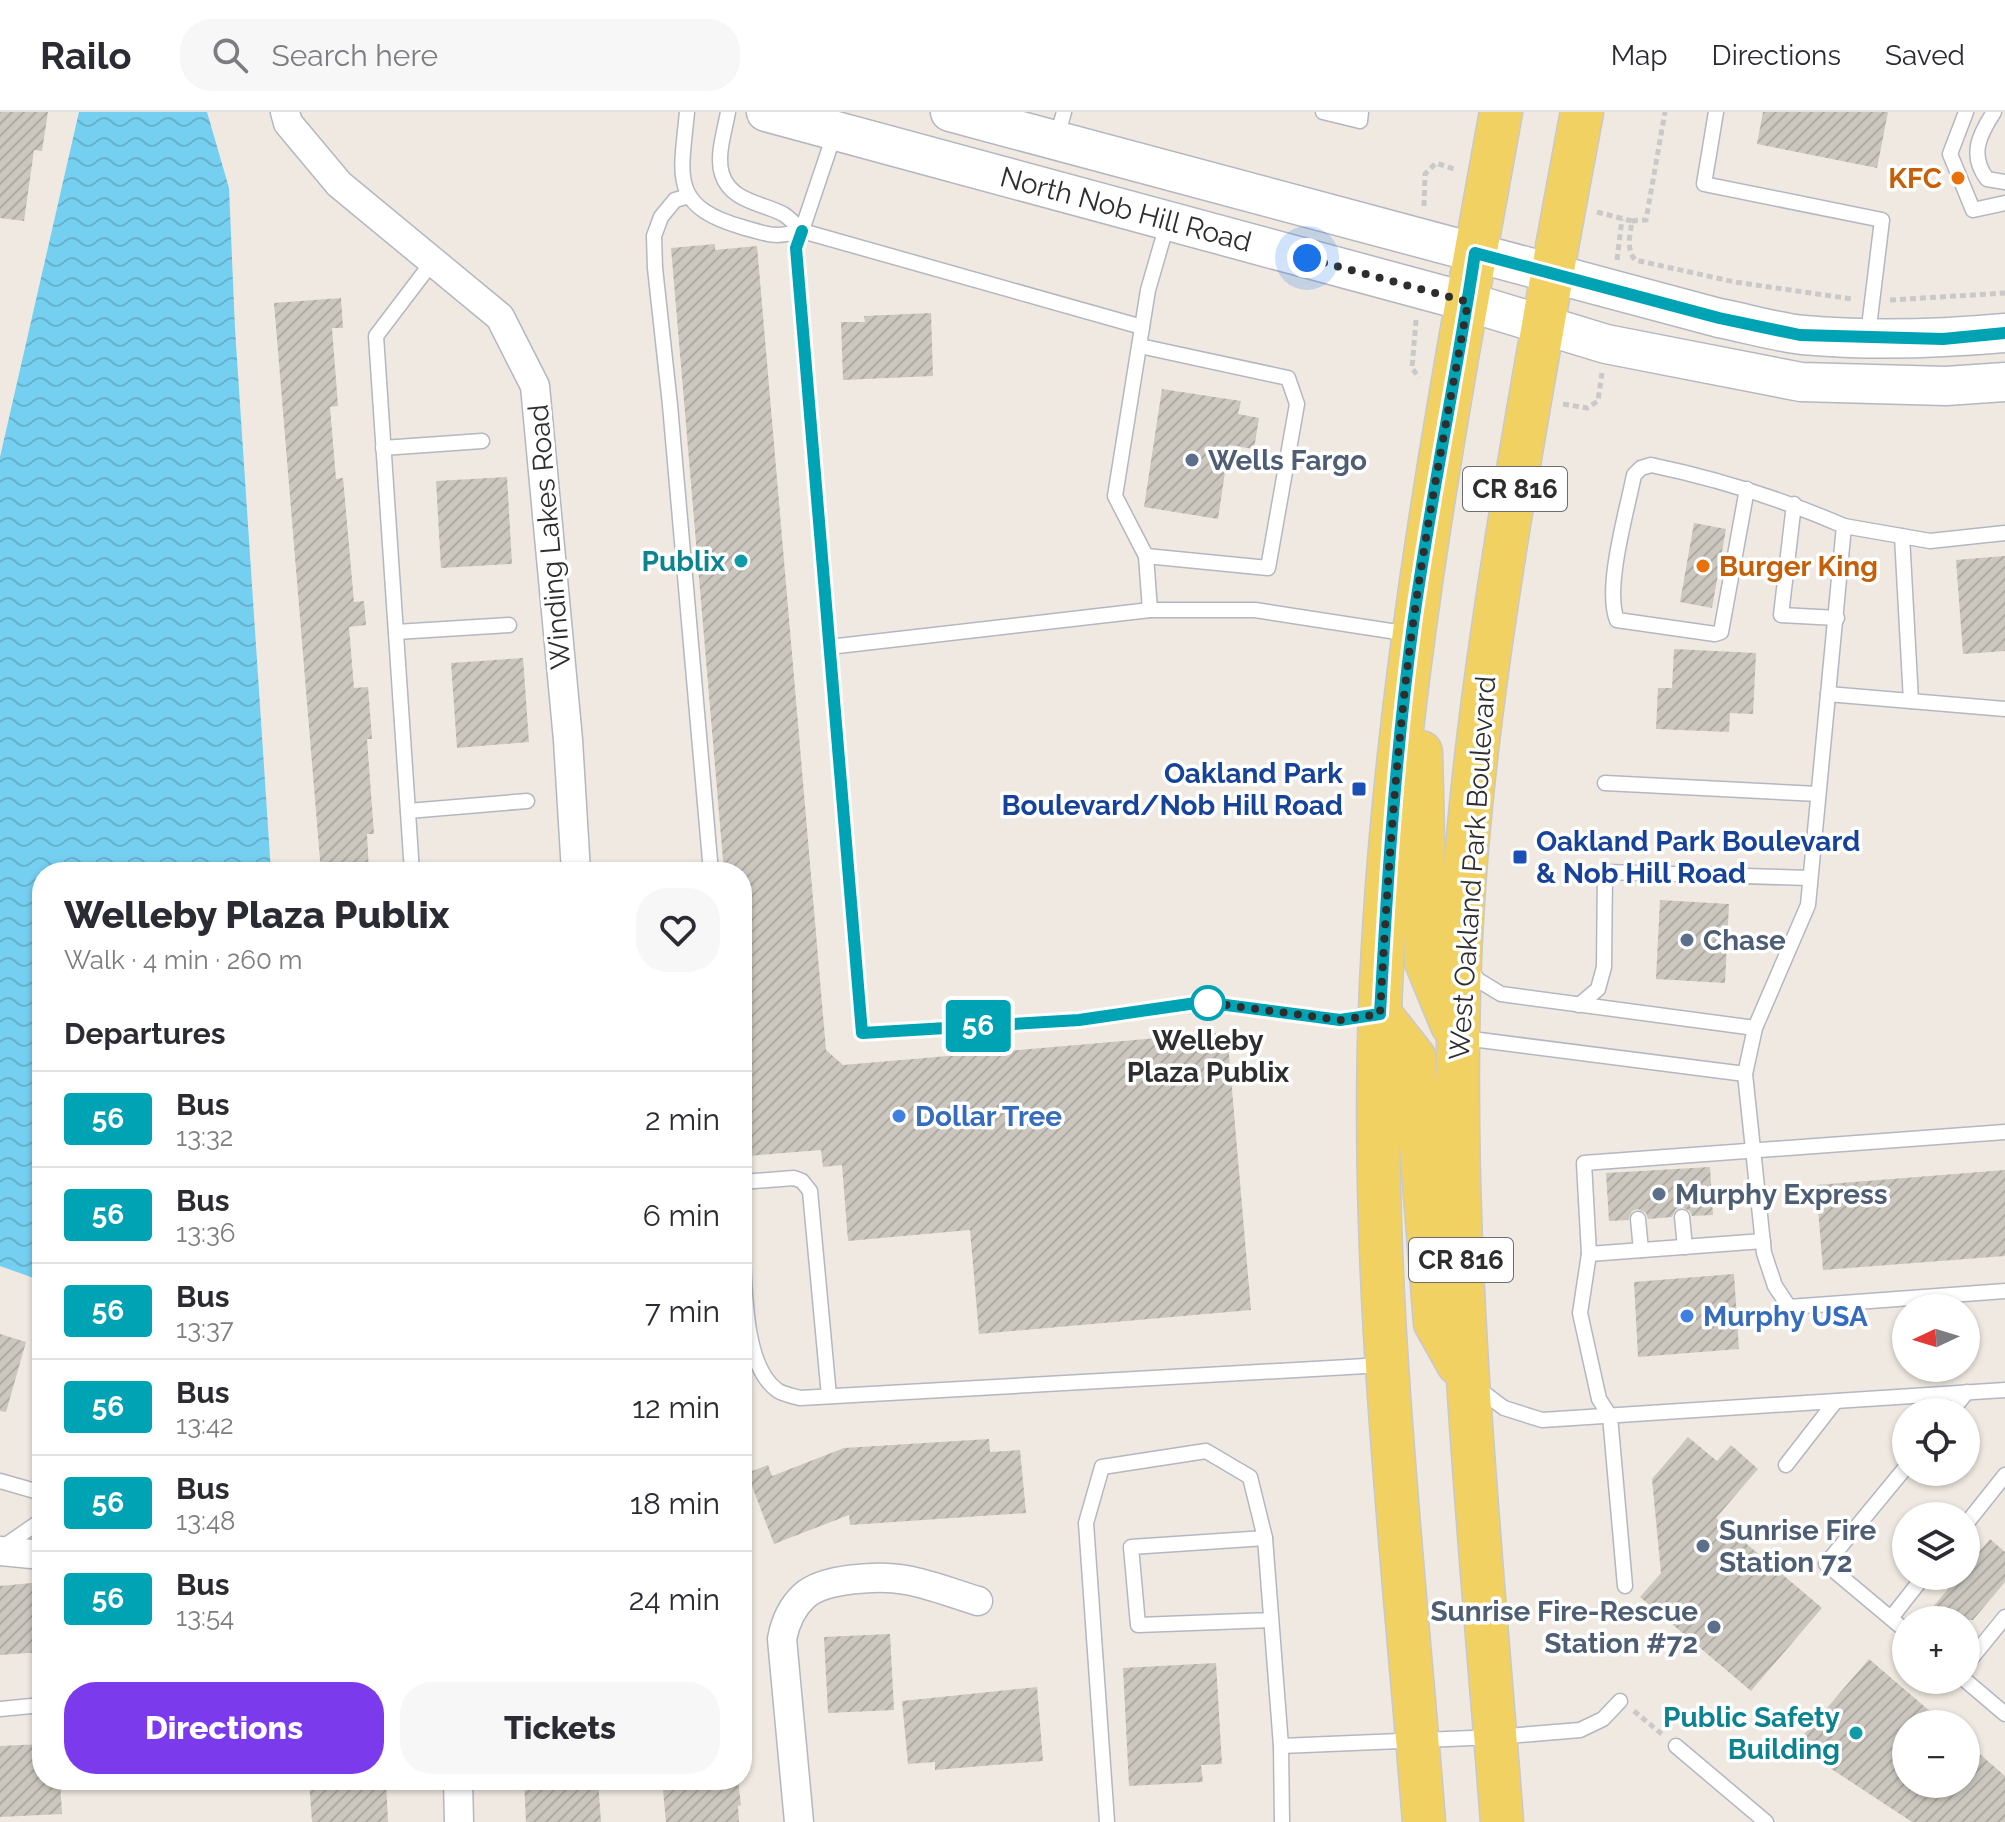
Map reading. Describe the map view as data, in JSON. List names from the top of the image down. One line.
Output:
{"streets":{"main road":["North Nob Hill Road","CR 816","West Oakland Park Boulevard"],"street":["Winding Lakes Road"]},"crossings":[["North Nob Hill Road","CR 816"],["North Nob Hill Road","West Oakland Park Boulevard"]],"places":{"other":["KFC","Wells Fargo","Publix","Burger King","Chase","Welleby Plaza Publix","Dollar Tree","Murphy Express","Murphy USA","Sunrise Fire Station 72","Sunrise Fire-Rescue Station #72","Public Safety Building"],"transit":["Oakland Park Boulevard/Nob Hill Road","Oakland Park Boulevard & Nob Hill Road"]},"lines":["bus line 56"],"north":"left","page":{"header":"Railo","search":"Search here","nav":["Map","Directions","Saved"],"on_map":"56","heading":[["Welleby Plaza Publix","Walk · 4 min · 260 m"],"Departures"],"list":[{"mark":"56","name":"Bus","note":"13:32","value":"2 min"},{"mark":"56","name":"Bus","note":"13:36","value":"6 min"},{"mark":"56","name":"Bus","note":"13:37","value":"7 min"},{"mark":"56","name":"Bus","note":"13:42","value":"12 min"},{"mark":"56","name":"Bus","note":"13:48","value":"18 min"},{"mark":"56","name":"Bus","note":"13:54","value":"24 min"}],"map_buttons":["+","−"],"buttons":["Directions","Tickets"]}}
